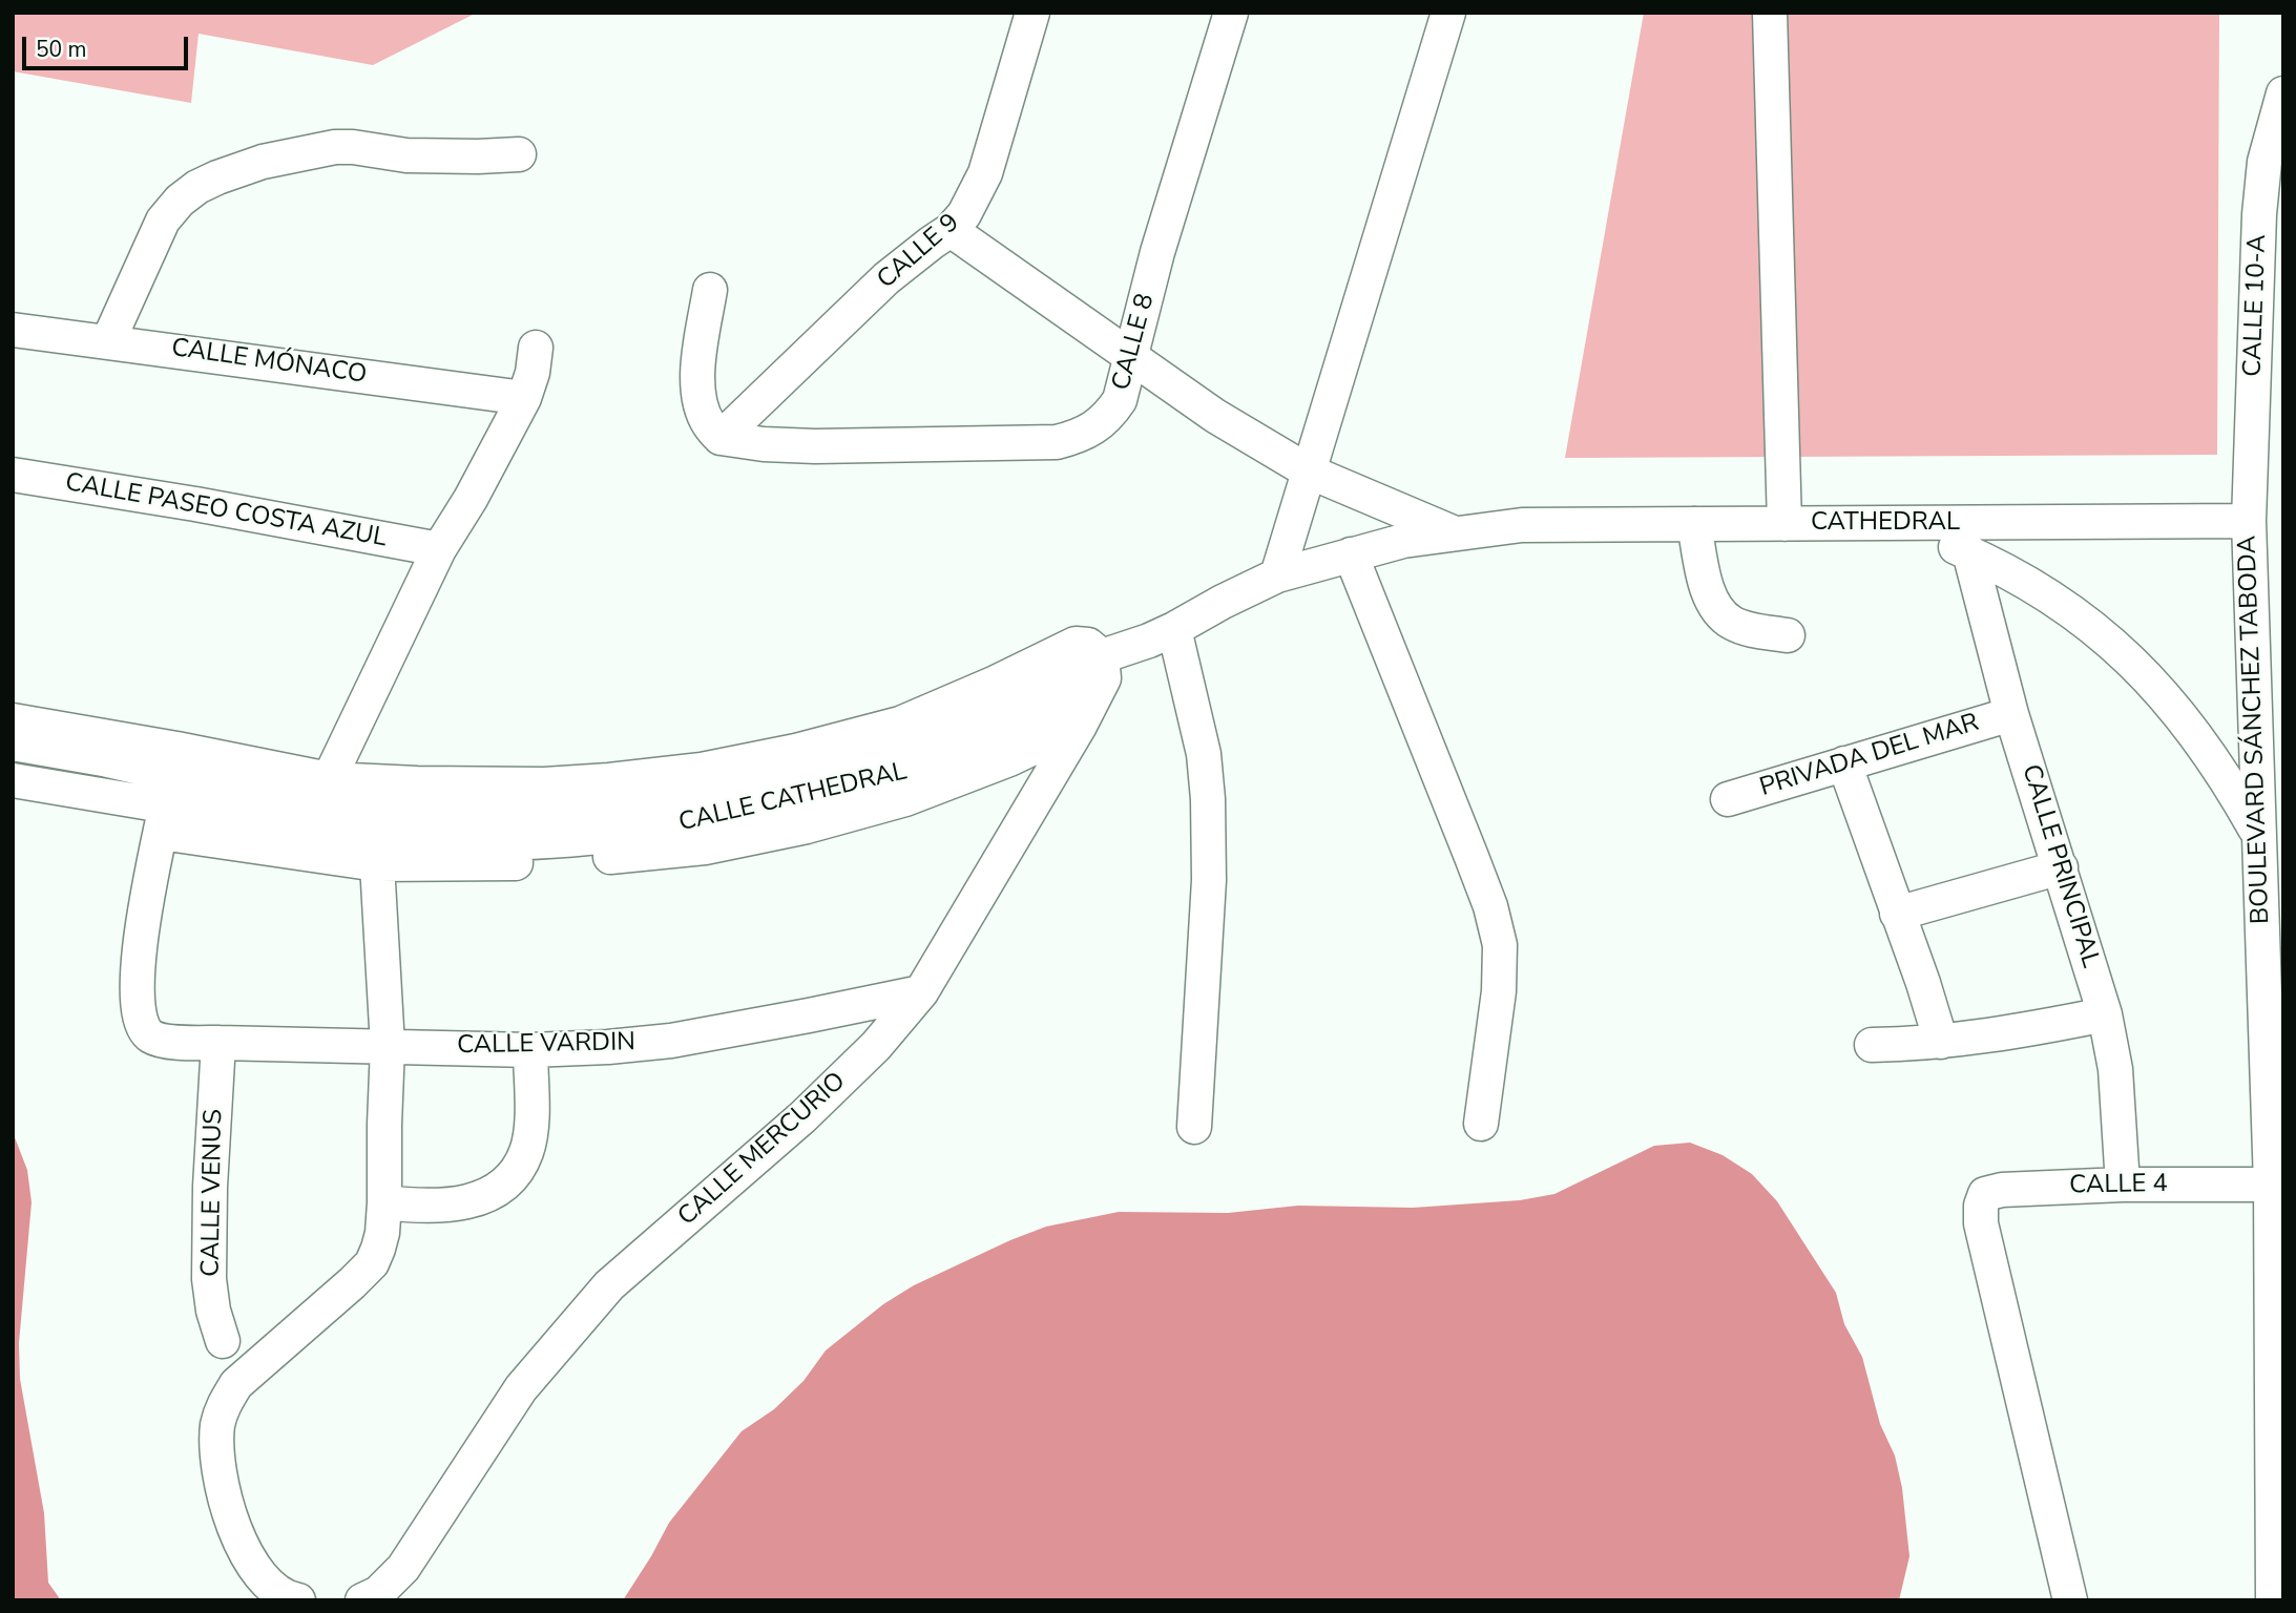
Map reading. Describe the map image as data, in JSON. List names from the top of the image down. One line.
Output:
{"streets":{"street":["CALLE 9","CALLE 10-A","CALLE 8","CALLE MÓNACO","CALLE PASEO COSTA AZUL","CATHEDRAL","BOULEVARD SÁNCHEZ TABODA","PRIVADA DEL MAR","CALLE CATHEDRAL","CALLE PRINCIPAL","CALLE VARDIN","CALLE MERCURIO","CALLE 4","CALLE VENUS"]},"crossings":[["CALLE 9","CALLE 8"],["CALLE 10-A","CATHEDRAL"],["CALLE 10-A","BOULEVARD SÁNCHEZ TABODA"],["CATHEDRAL","BOULEVARD SÁNCHEZ TABODA"],["CATHEDRAL","CALLE CATHEDRAL"],["BOULEVARD SÁNCHEZ TABODA","CALLE 4"],["PRIVADA DEL MAR","CALLE PRINCIPAL"],["CALLE CATHEDRAL","CALLE MERCURIO"],["CALLE PRINCIPAL","CALLE 4"],["CALLE VARDIN","CALLE MERCURIO"],["CALLE VARDIN","CALLE VENUS"]],"scale_bar":"50 m"}
